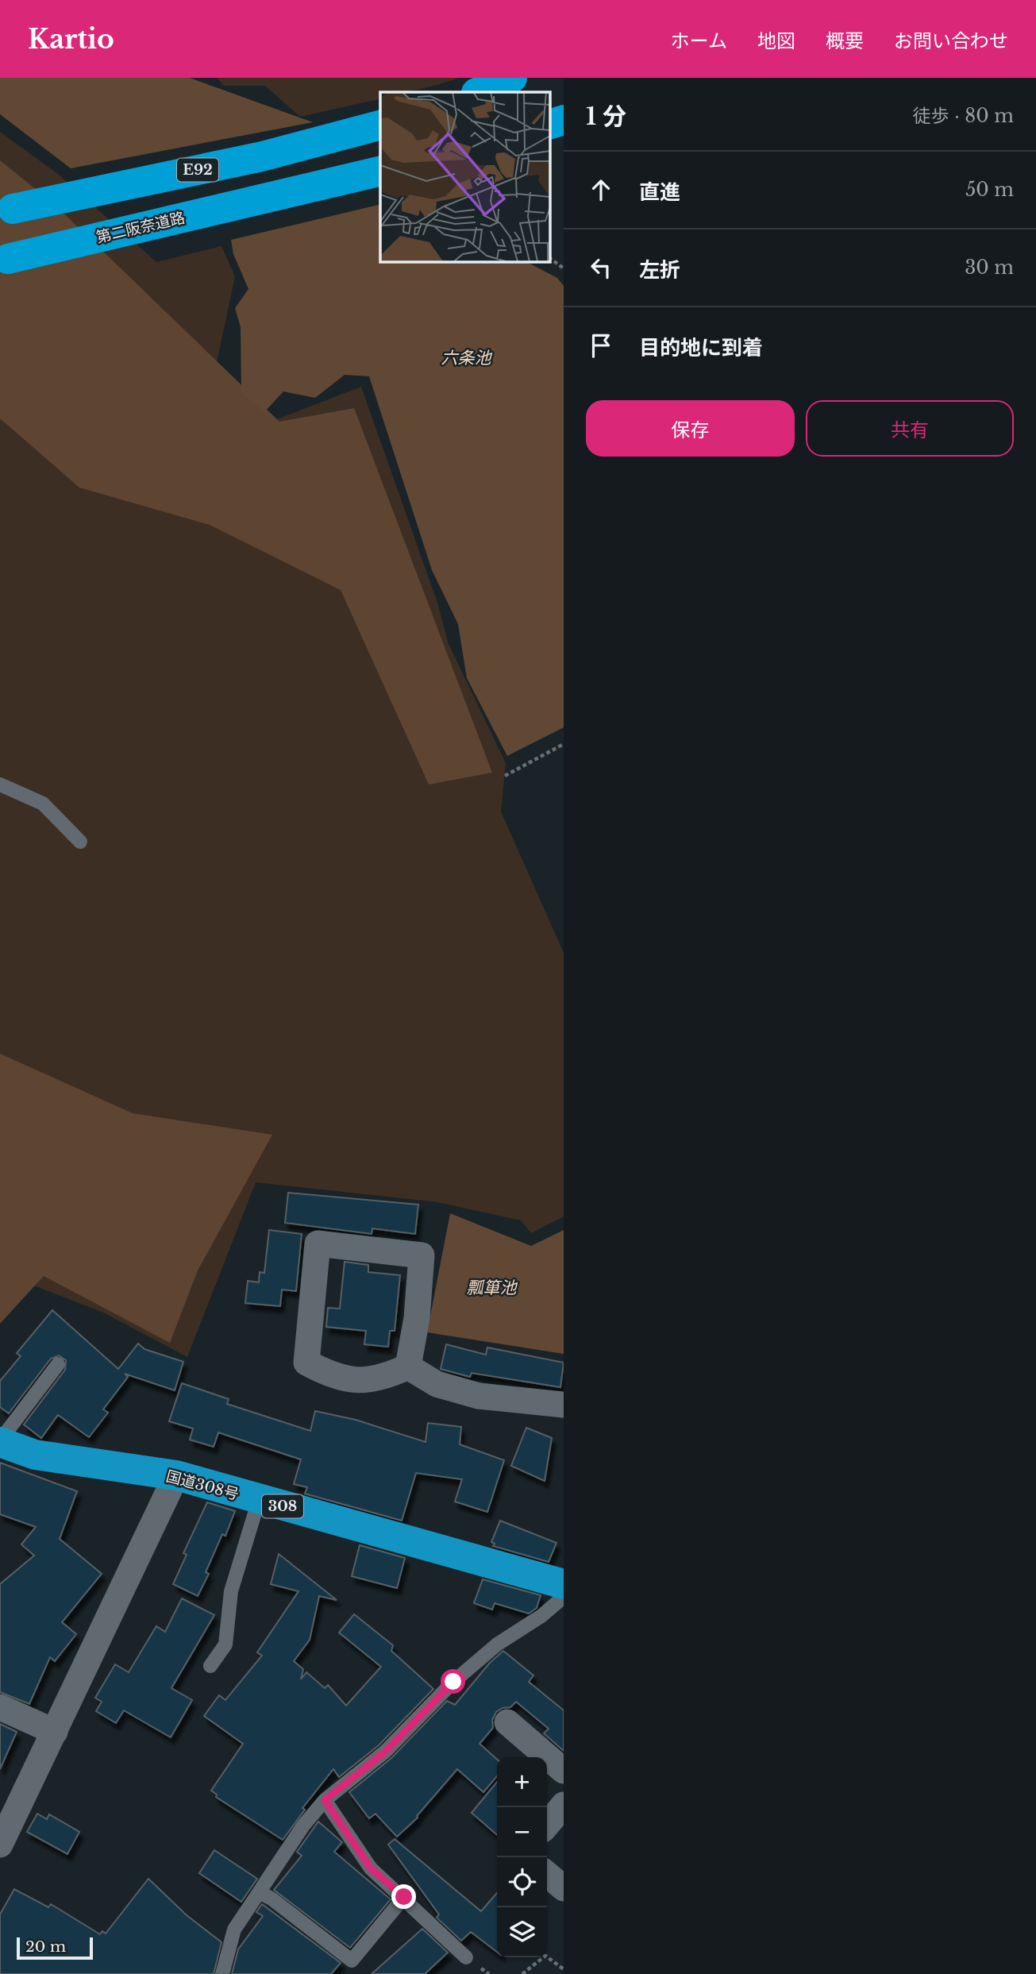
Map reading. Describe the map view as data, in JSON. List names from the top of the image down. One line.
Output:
{"streets":{"highway":["E92","第二阪奈道路","国道308号","308"]},"water":["六条池","瓢箪池"],"scale_bar":"20 m","page":{"header":"Kartio","nav":["ホーム","地図","概要","お問い合わせ"],"heading":["1 分","徒歩 · 80 m"],"list":[["直進","50 m"],["左折","30 m"],"目的地に到着"],"buttons":["保存","共有"],"map_buttons":["+","−"],"scale":"20 m"}}
